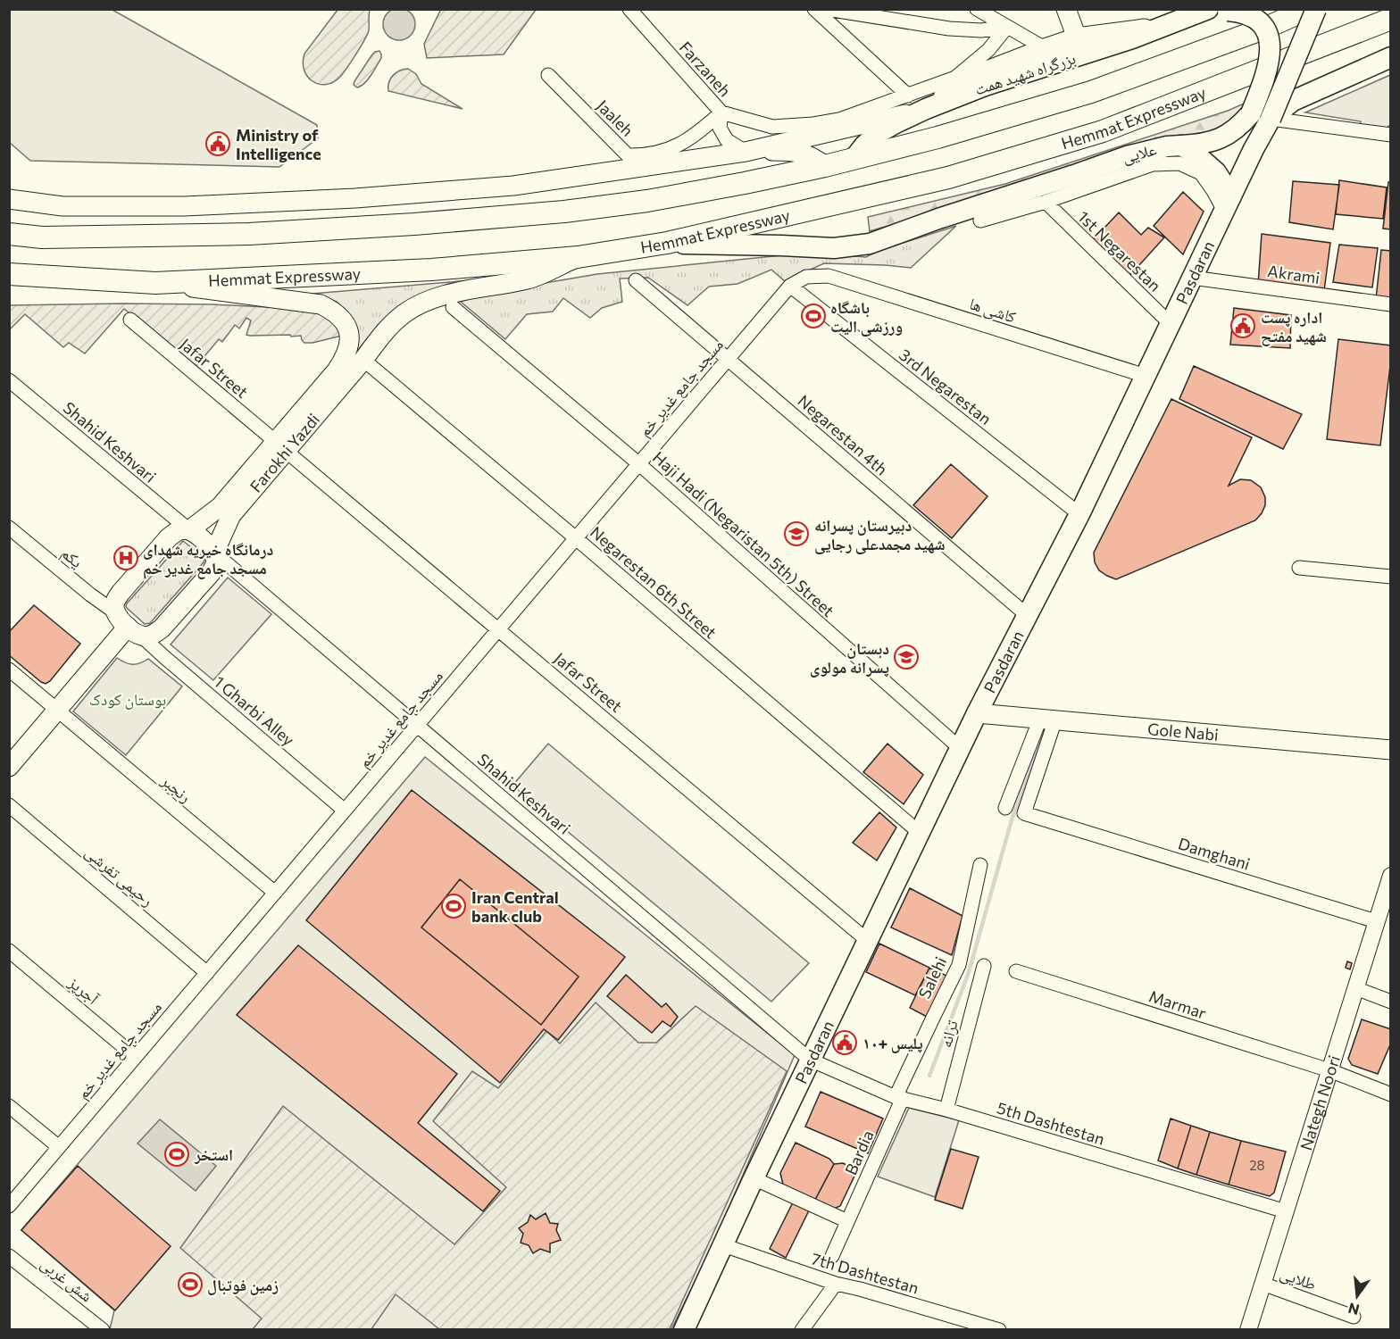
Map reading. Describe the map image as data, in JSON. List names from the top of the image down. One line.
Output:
{"streets":{"highway":["Hemmat Expressway"],"main road":["بزرگراه شهید همت","Pasdaran","Farokhi Yazdi","Gole Nabi"],"street":["Farzaneh","Jaaleh","علایی","1st Negarestan","Akrami","کاشی ها","Jafar Street","3rd Negarestan","مسجد جامع غدیر خم","Negarestan 4th","Shahid Keshvari","Haji Hadi (Negaristan 5th) Street","یکم","Negarestan 6th Street","1 Gharbi Alley","رنجبر","Damghani","رحیمی تفرشی","Salehi","آجرپز","Marmar","ترانه","Nategh Noori","5th Dashtestan","Bardia","7th Dashtestan","طلایی","شش غربی"]},"crossings":[["Farzaneh","Jaaleh"],["Hemmat Expressway","Farokhi Yazdi"],["علایی","1st Negarestan"],["علایی","Pasdaran"],["1st Negarestan","Pasdaran"],["Pasdaran","Akrami"],["Pasdaran","کاشی ها"],["Pasdaran","Jafar Street"],["Pasdaran","3rd Negarestan"],["Pasdaran","Negarestan 4th"],["Pasdaran","Shahid Keshvari"],["Pasdaran","Haji Hadi (Negaristan 5th) Street"],["Pasdaran","Negarestan 6th Street"],["Pasdaran","Gole Nabi"],["Pasdaran","5th Dashtestan"],["Pasdaran","7th Dashtestan"],["کاشی ها","مسجد جامع غدیر خم"],["Jafar Street","مسجد جامع غدیر خم"],["Jafar Street","Farokhi Yazdi"],["3rd Negarestan","مسجد جامع غدیر خم"],["مسجد جامع غدیر خم","Negarestan 4th"],["مسجد جامع غدیر خم","Shahid Keshvari"],["مسجد جامع غدیر خم","Haji Hadi (Negaristan 5th) Street"],["مسجد جامع غدیر خم","Negarestan 6th Street"],["مسجد جامع غدیر خم","1 Gharbi Alley"],["مسجد جامع غدیر خم","رنجبر"],["مسجد جامع غدیر خم","رحیمی تفرشی"],["مسجد جامع غدیر خم","آجرپز"],["Shahid Keshvari","Farokhi Yazdi"],["Shahid Keshvari","5th Dashtestan"],["Farokhi Yazdi","یکم"],["Farokhi Yazdi","Negarestan 6th Street"],["Farokhi Yazdi","1 Gharbi Alley"],["Gole Nabi","Damghani"],["Damghani","Nategh Noori"],["Salehi","5th Dashtestan"],["Salehi","Bardia"],["Marmar","Nategh Noori"],["ترانه","5th Dashtestan"],["Nategh Noori","5th Dashtestan"],["Nategh Noori","طلایی"],["5th Dashtestan","Bardia"]],"parks":["بوستان کودک"],"places":{"public building":["Ministry of Intelligence","اداره پست شهید مفتح","پلیس +۱۰"],"sports":["باشگاه ورزشی الیت","Iran Central bank club","استخر","زمین فوتبال"],"school or university":["دبیرستان پسرانه شهید مجمدعلی رجایی","دبستان پسرانه مولوی"],"hospital":["درمانگاه خیریه شهدای مسجد جامع غدیر خم"]},"house_numbers":["28"],"north":"bottom"}
